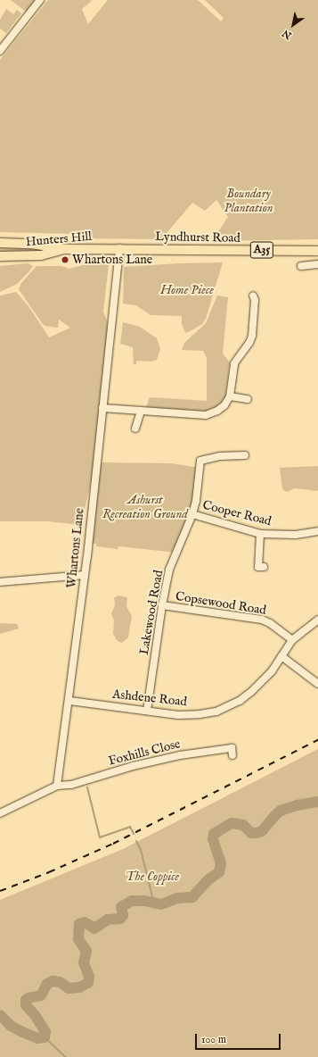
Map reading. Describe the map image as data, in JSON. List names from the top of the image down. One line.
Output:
{"streets":{"main road":["Lyndhurst Road","Hunters Hill","A35"],"street":["Cooper Road","Whartons Lane","Copsewood Road","Lakewood Road","Ashdene Road","Foxhills Close"]},"crossings":[["Lyndhurst Road","Hunters Hill"],["Lyndhurst Road","Whartons Lane"],["Hunters Hill","Whartons Lane"],["Cooper Road","Lakewood Road"],["Whartons Lane","Ashdene Road"],["Whartons Lane","Foxhills Close"],["Copsewood Road","Lakewood Road"],["Copsewood Road","Ashdene Road"],["Lakewood Road","Ashdene Road"]],"parks":["Boundary Plantation","Home Piece","Ashurst Recreation Ground","The Coppice"],"places":["Whartons Lane"],"scale_bar":"100 m","north":"bottom left"}
